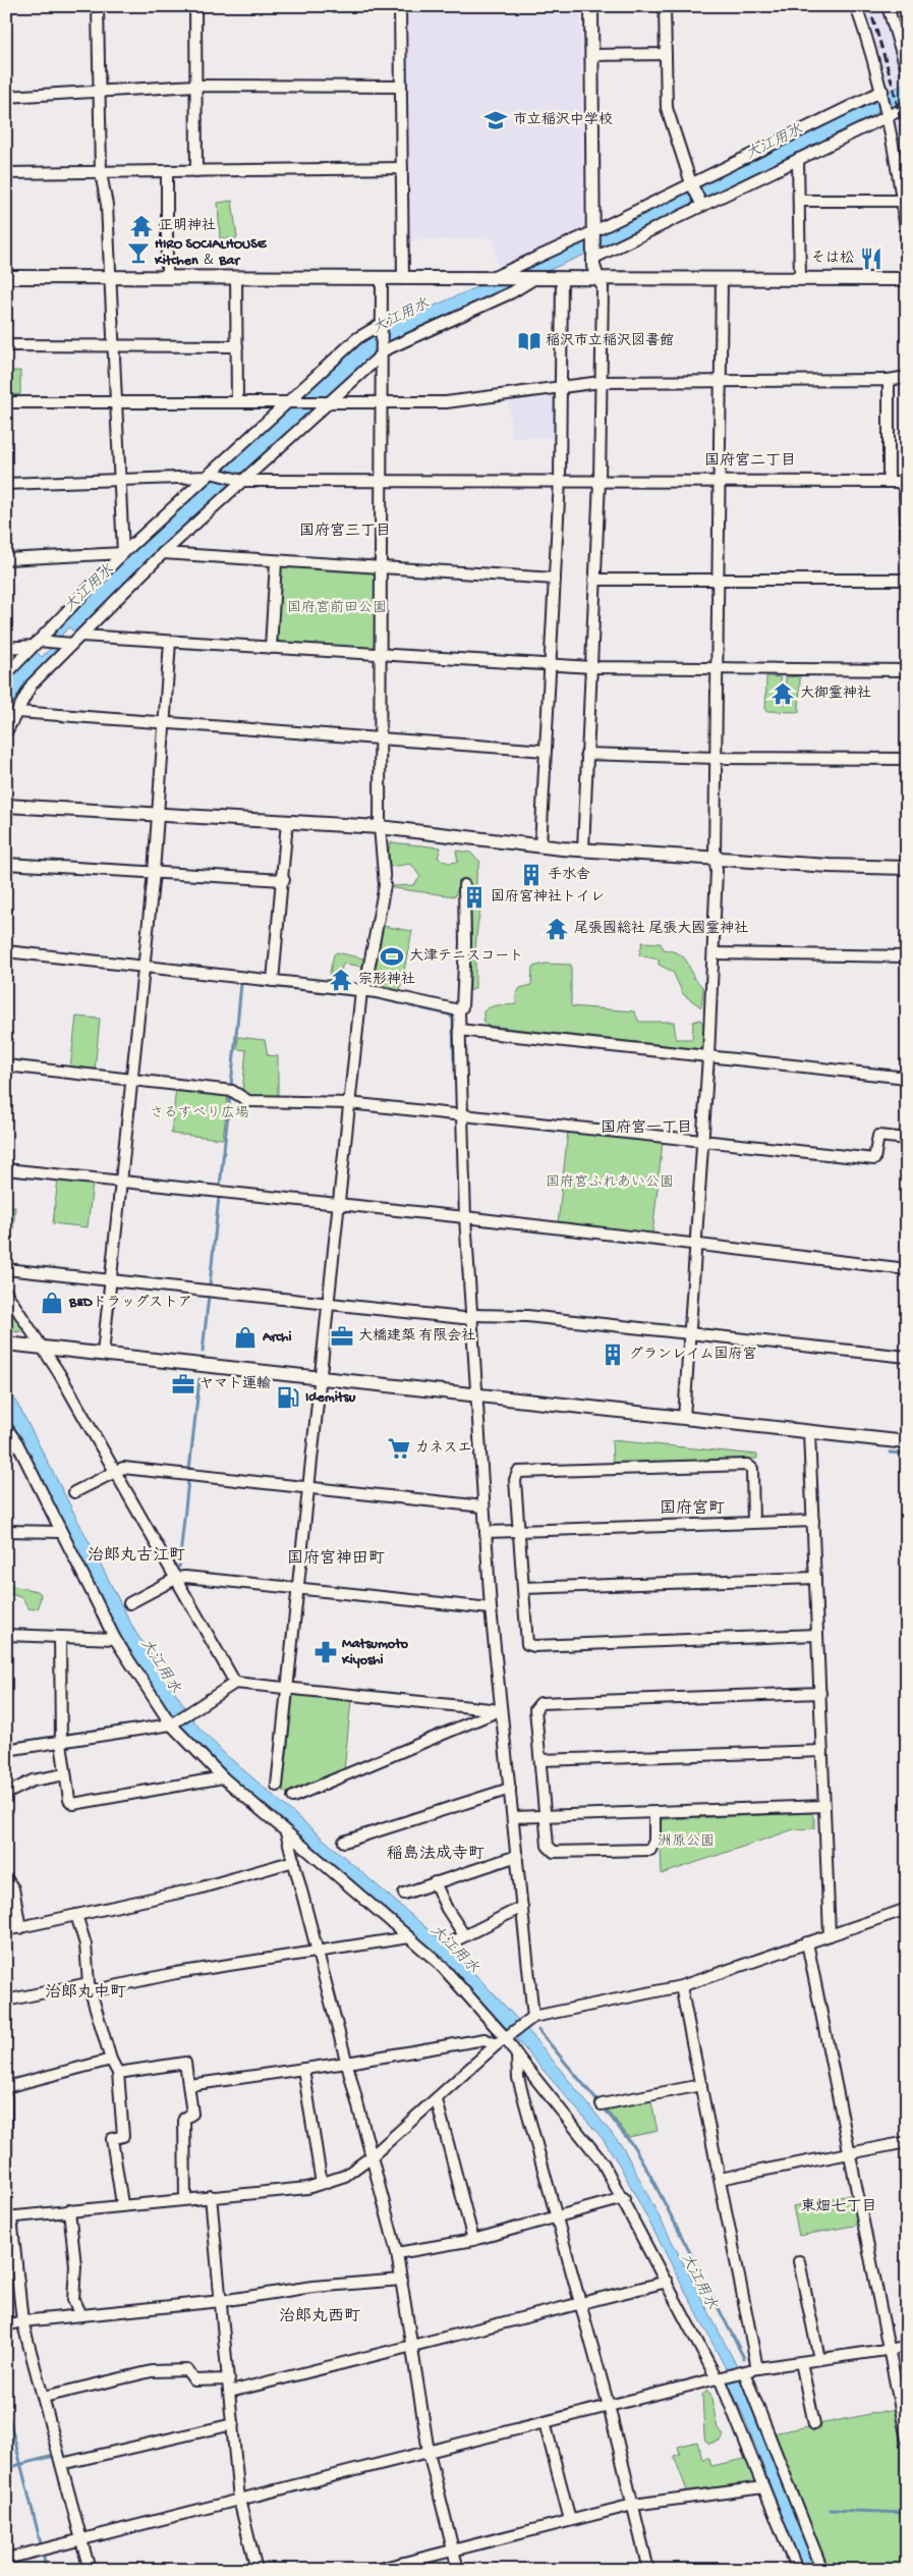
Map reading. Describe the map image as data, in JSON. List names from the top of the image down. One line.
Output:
{"districts":["国府宮二丁目","国府宮三丁目","国府宮一丁目","国府宮町","治郎丸古江町","国府宮神田町","稲島法成寺町","治郎丸中町","東畑七丁目","治郎丸西町"],"water":["大江用水"],"parks":["国府宮前田公園","さるすべり広場","国府宮ふれあい公園","洲原公園"],"places":{"school or university":["市立稲沢中学校"],"temple":["正明神社","大御霊神社","尾張國総社 尾張大國霊神社","宗形神社"],"bar":["HIRO SOCIALHOUSE Kitchen ＆ Bar"],"restaurant":["そは松"],"library":["稲沢市立稲沢図書館"],"building":["手水舎","国府宮神社トイレ","グランレイム国府宮"],"sports":["大津テニスコート"],"shop":["B&Dドラッグストア","Archi"],"office":["大橋建築 有限会社","ヤマト運輸"],"fuel station":["Idemitsu"],"supermarket":["カネスエ"],"pharmacy":["Matsumoto Kiyoshi"]}}
